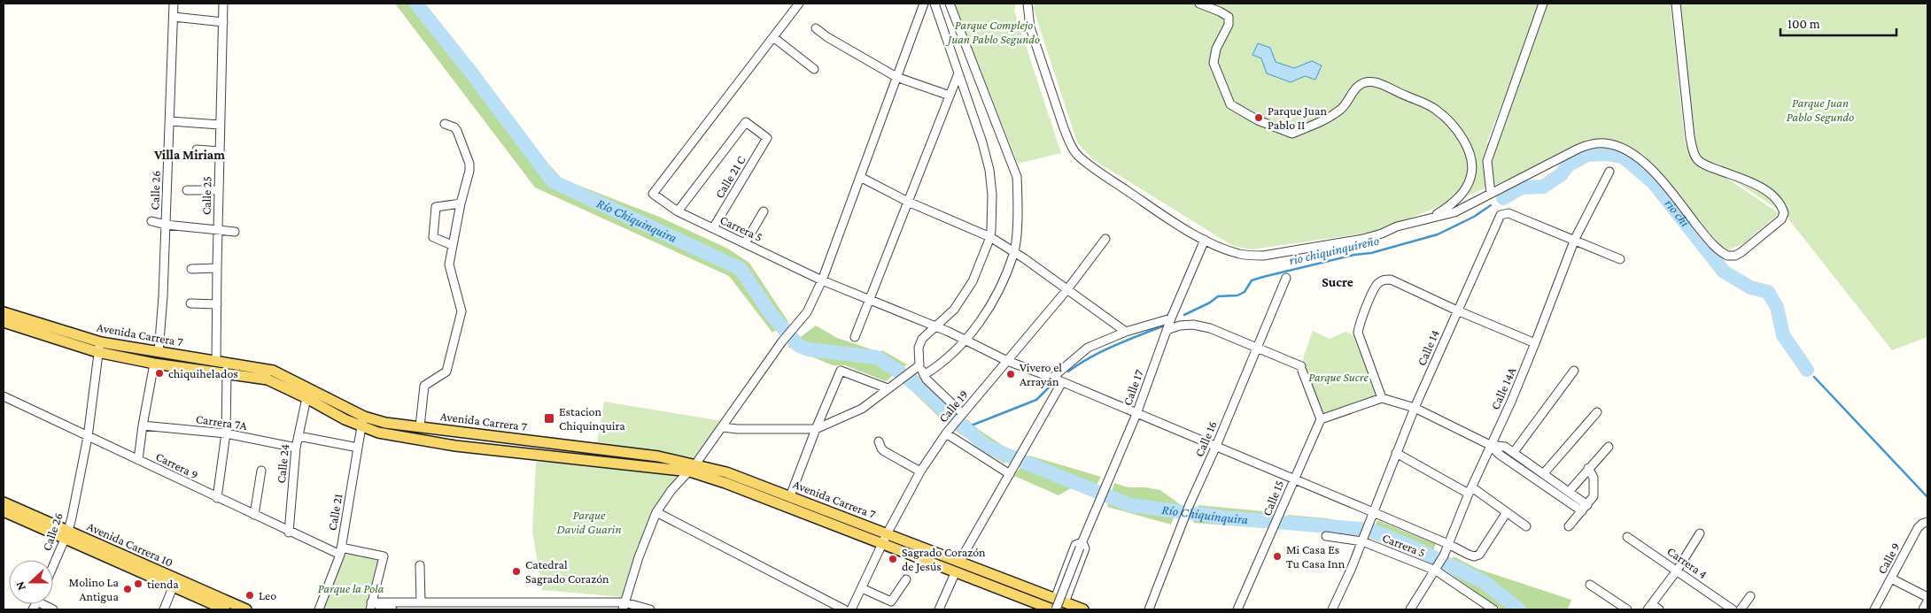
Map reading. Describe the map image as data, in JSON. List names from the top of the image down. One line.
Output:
{"streets":{"main road":["Avenida Carrera 7","Avenida Carrera 10"],"street":["Calle 21 C","Calle 26","Calle 25","Carrera 5","Calle 14","Calle 17","Calle 14A","Calle 19","Carrera 7A","Calle 16","Calle 24","Carrera 9","Calle 15","Calle 21","Calle 9","Carrera 4"]},"crossings":[["Calle 21 C","Carrera 5"],["Calle 26","Avenida Carrera 7"],["Calle 26","Carrera 9"],["Calle 26","Avenida Carrera 10"],["Calle 25","Avenida Carrera 7"],["Carrera 5","Calle 14"],["Carrera 5","Calle 17"],["Carrera 5","Calle 14A"],["Carrera 5","Calle 19"],["Carrera 5","Calle 16"],["Carrera 5","Calle 15"],["Avenida Carrera 7","Calle 17"],["Avenida Carrera 7","Calle 19"],["Avenida Carrera 7","Calle 24"],["Avenida Carrera 7","Calle 21"],["Calle 14","Calle 14A"],["Carrera 7A","Calle 24"],["Calle 24","Carrera 9"],["Carrera 9","Calle 21"]],"districts":["Villa Miriam","Sucre"],"water":["rio chi","Río Chiquinquira","rio chiquinquireño"],"parks":["Parque Complejo Juan Pablo Segundo","Parque Juan Pablo Segundo","Parque Sucre","Parque David Guarin","Parque la Pola"],"places":{"other":["Parque Juan Pablo II","chiquihelados","Vivero el Arrayán","Mi Casa Es Tu Casa Inn","Sagrado Corazón de Jesús","Catedral Sagrado Corazón","tienda","Molino La Antigua","Leo"],"transit":["Estacion Chiquinquira"]},"scale_bar":"100 m","north":"left"}
